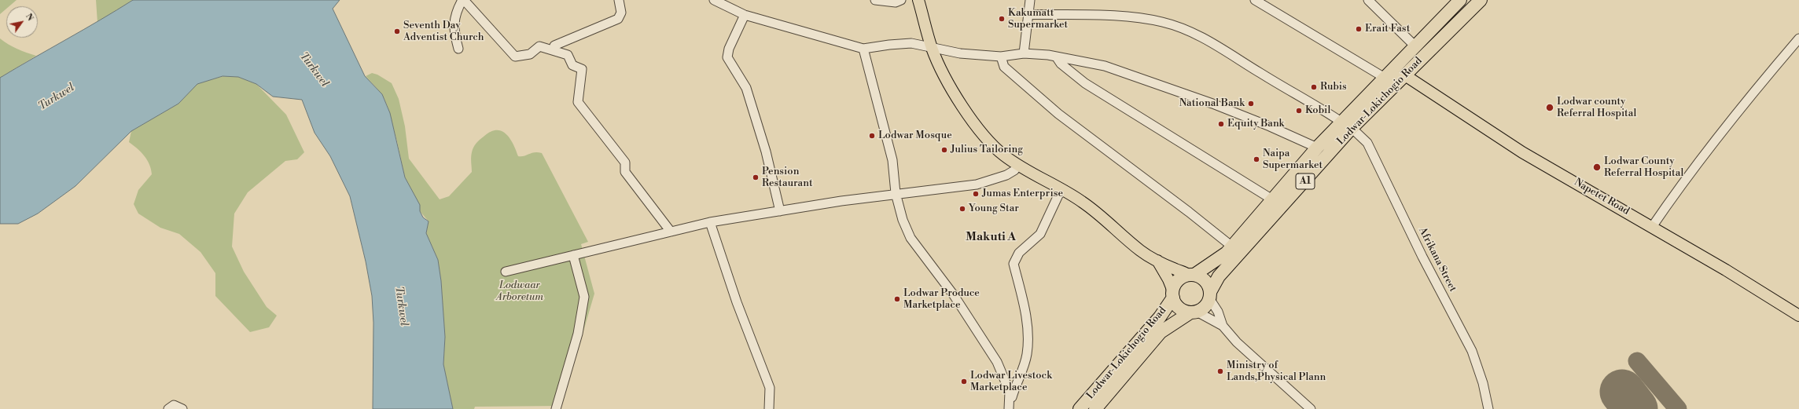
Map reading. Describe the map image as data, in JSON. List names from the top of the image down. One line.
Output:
{"streets":{"highway":["Lodwar-Lokichogio Road","A1"],"main road":["Napetet Road"],"street":["Afrikana Street"]},"crossings":[["Lodwar-Lokichogio Road","A1"],["Lodwar-Lokichogio Road","Napetet Road"],["Lodwar-Lokichogio Road","Afrikana Street"]],"districts":["Makuti A"],"water":["Turkwel"],"parks":["Lodwaar Arboretum"],"places":["Kakumatt Supermarket","Erait Fast","Seventh Day Adventist Church","Rubis","National Bank","Lodwar county Referral Hospital","Kobil","Equity Bank","Lodwar Mosque","Julius Tailoring","Naipa Supermarket","Lodwar County Referral Hospital","Pension Restaurant","Jumas Enterprise","Young Star","Lodwar Produce Marketplace","Ministry of Lands,Physical Plann","Lodwar Livestock Marketplace"],"north":"top right"}
